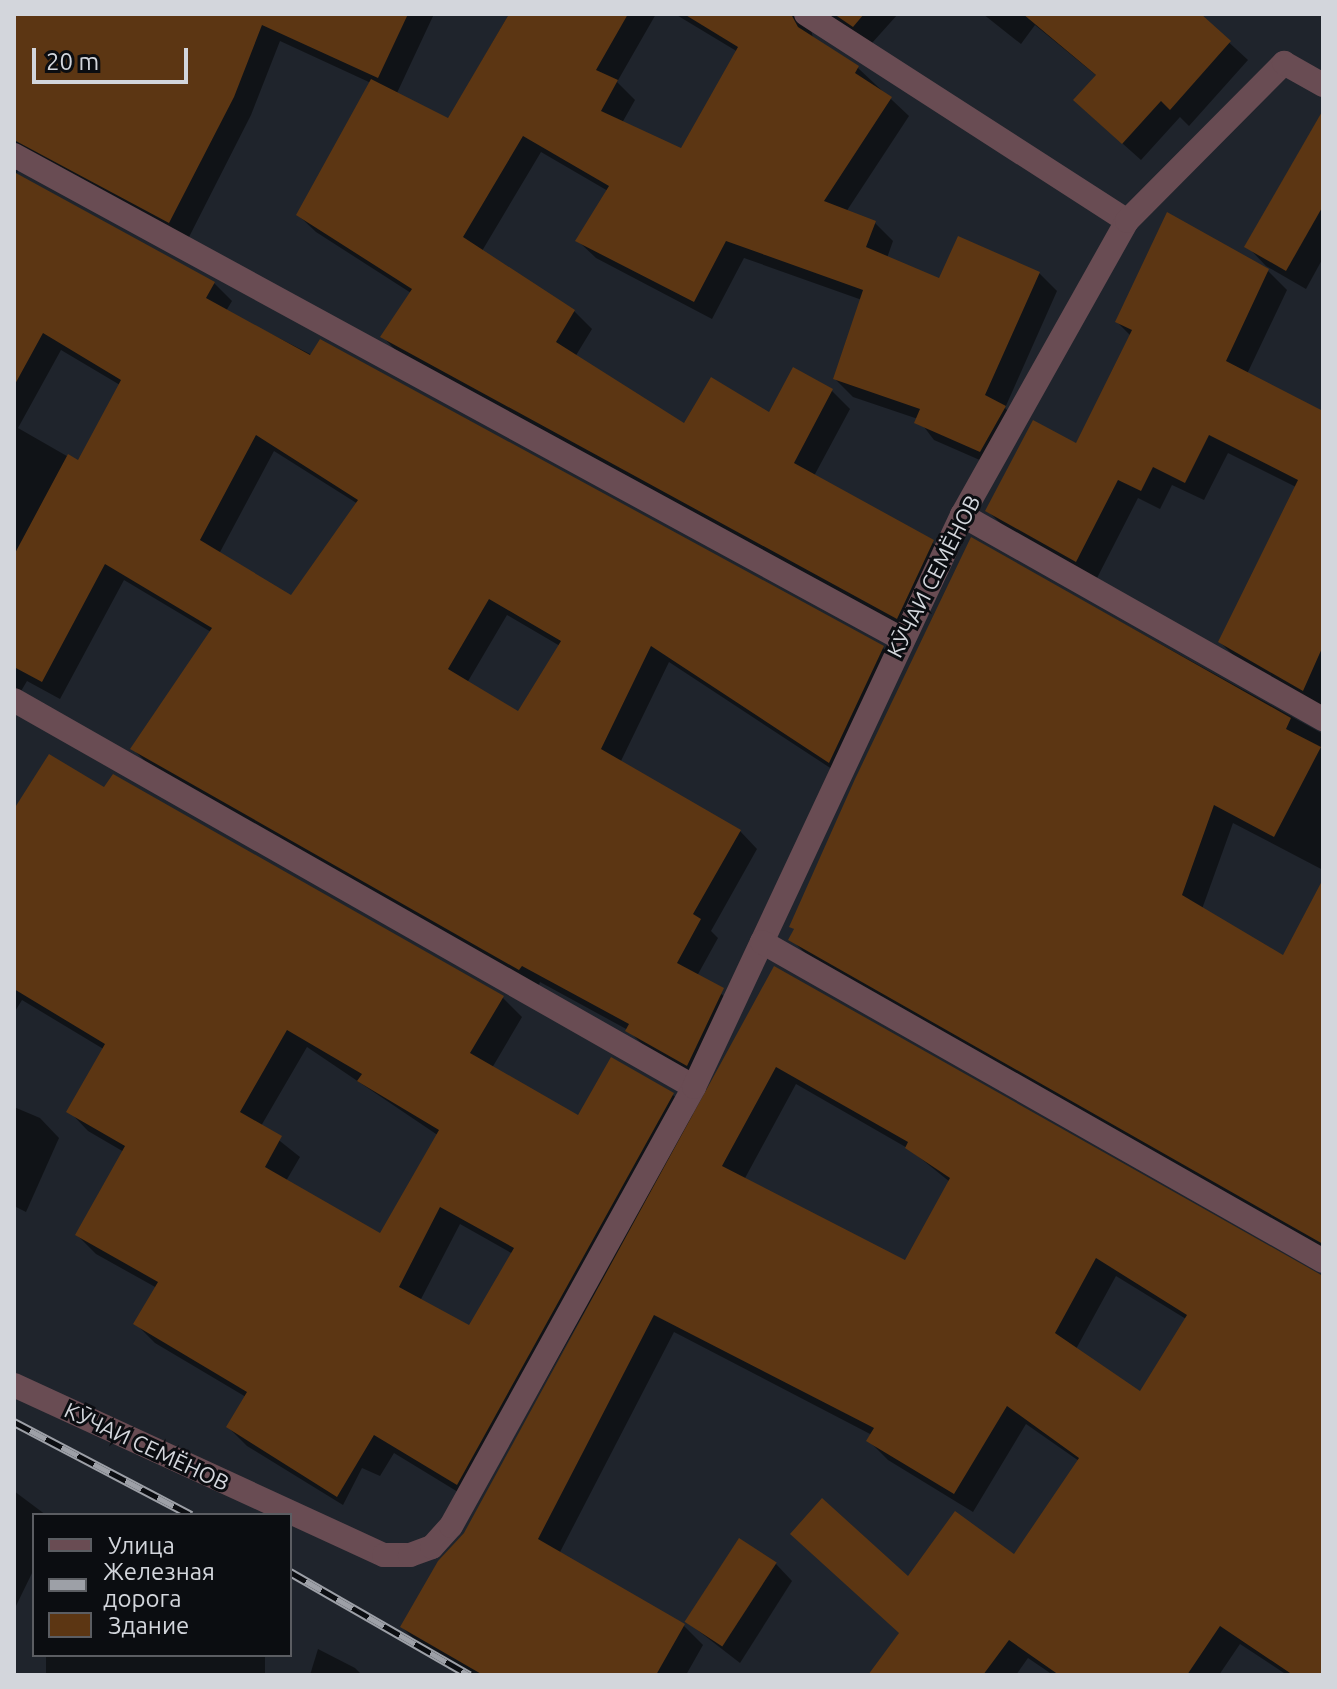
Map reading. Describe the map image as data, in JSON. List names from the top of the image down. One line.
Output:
{"streets":{"street":["КӮЧАИ СЕМЁНОВ"]},"legend":["Улица","Железная дорога","Здание"],"scale_bar":"20 m"}
